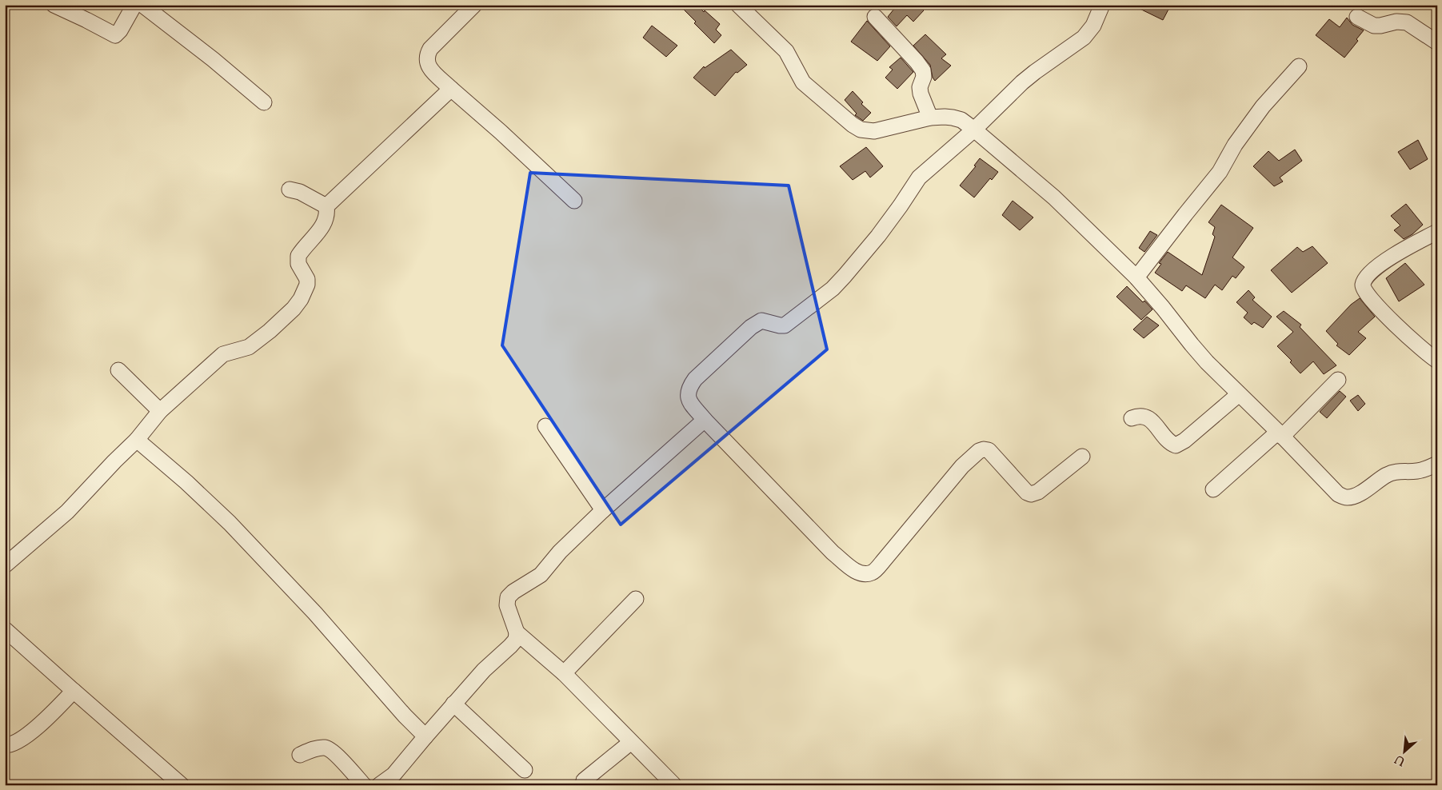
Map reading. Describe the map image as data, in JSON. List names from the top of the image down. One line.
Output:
{"north":"bottom left"}
